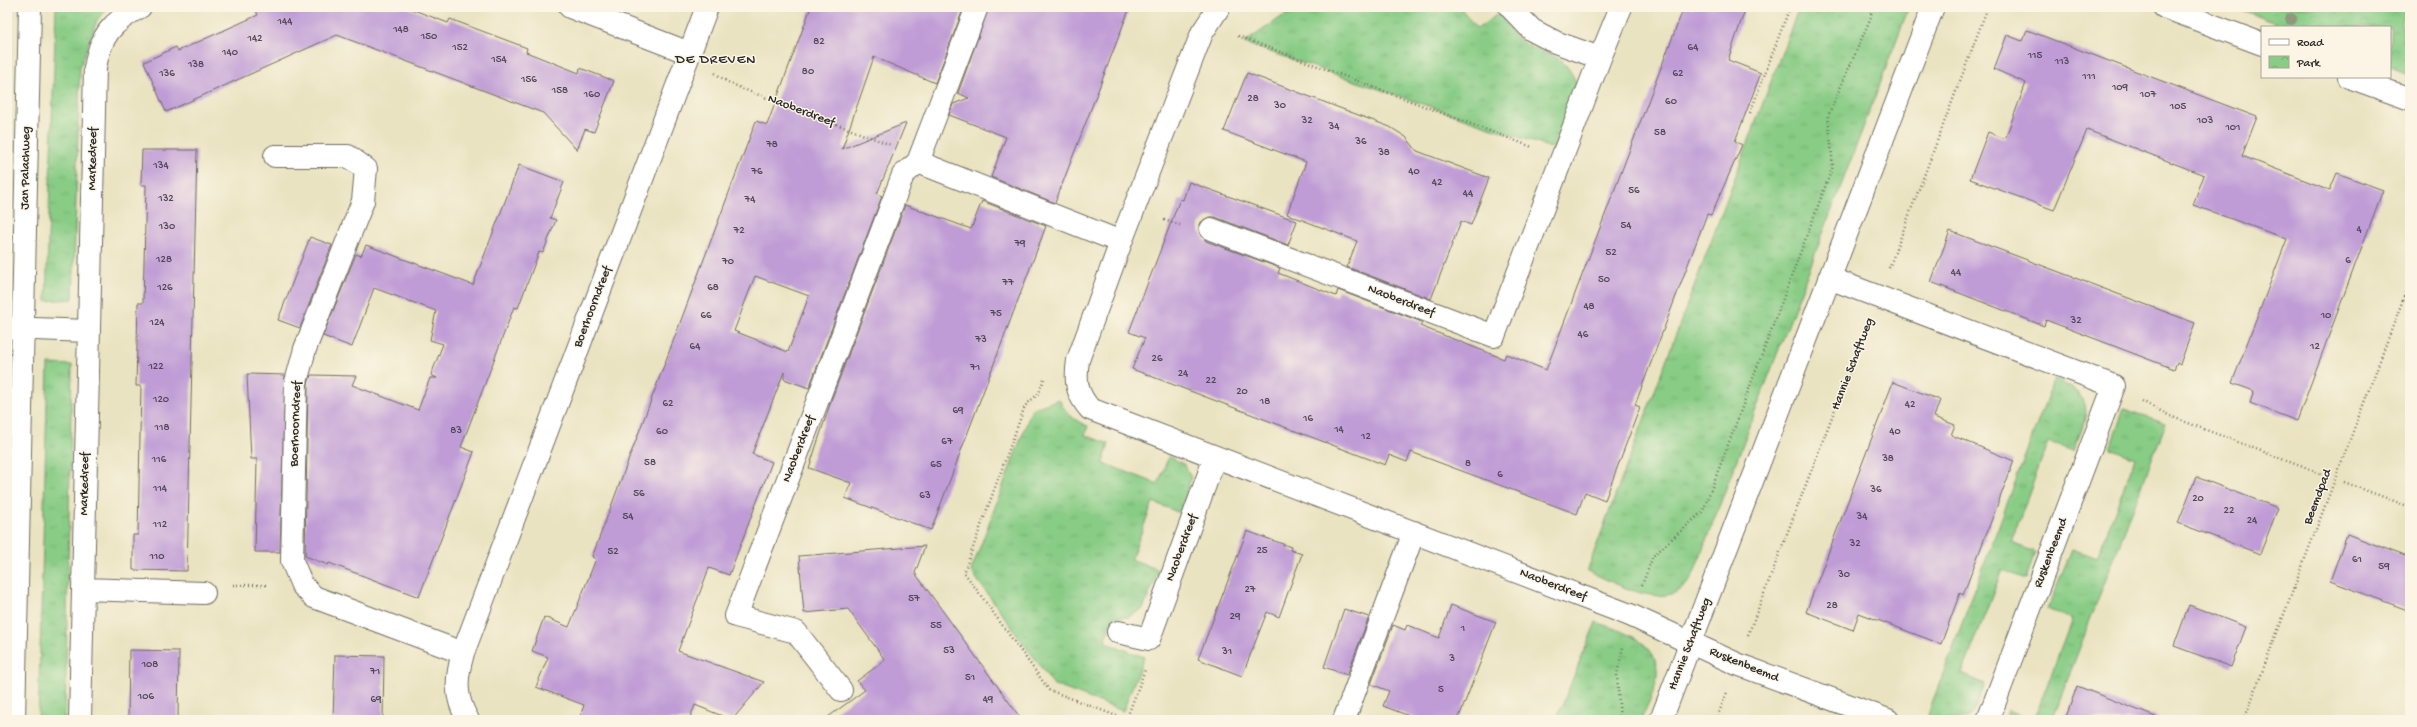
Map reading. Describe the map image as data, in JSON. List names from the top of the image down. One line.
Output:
{"streets":{"street":["Naoberdreef","Markedreef","Jan Palachweg","Boerhoorndreef","Hannie Schaftweg","Ruskenbeemd"],"path":["Beemdpad"]},"crossings":[["Naoberdreef","Boerhoorndreef"],["Naoberdreef","Hannie Schaftweg"],["Naoberdreef","Ruskenbeemd"],["Hannie Schaftweg","Ruskenbeemd"]],"districts":["DE DREVEN"],"house_numbers":["144","148","150","142","82","152","64","140","115","154","113","138","80","136","62","111","156","109","158","160","107","28","60","30","105","32","103","34","101","58","36","78","38","134","76","40","42","56","44","132","74","54","130","4","72","79","52","128","6","70","44","50","77","126","68","48","75","66","10","32","124","46","73","64","12","26","122","71","24","22","20","120","18","62","42","69","16","118","14","83","60","40","12","67","38","116","58","8","65","6","114","36","56","63","20","22","54","34","24","112","32","25","52","110","61","59","30","27","57","28","29","55","1","53","31","3","108","71","51","5","106","69","49"],"legend":["Road","Park"]}
